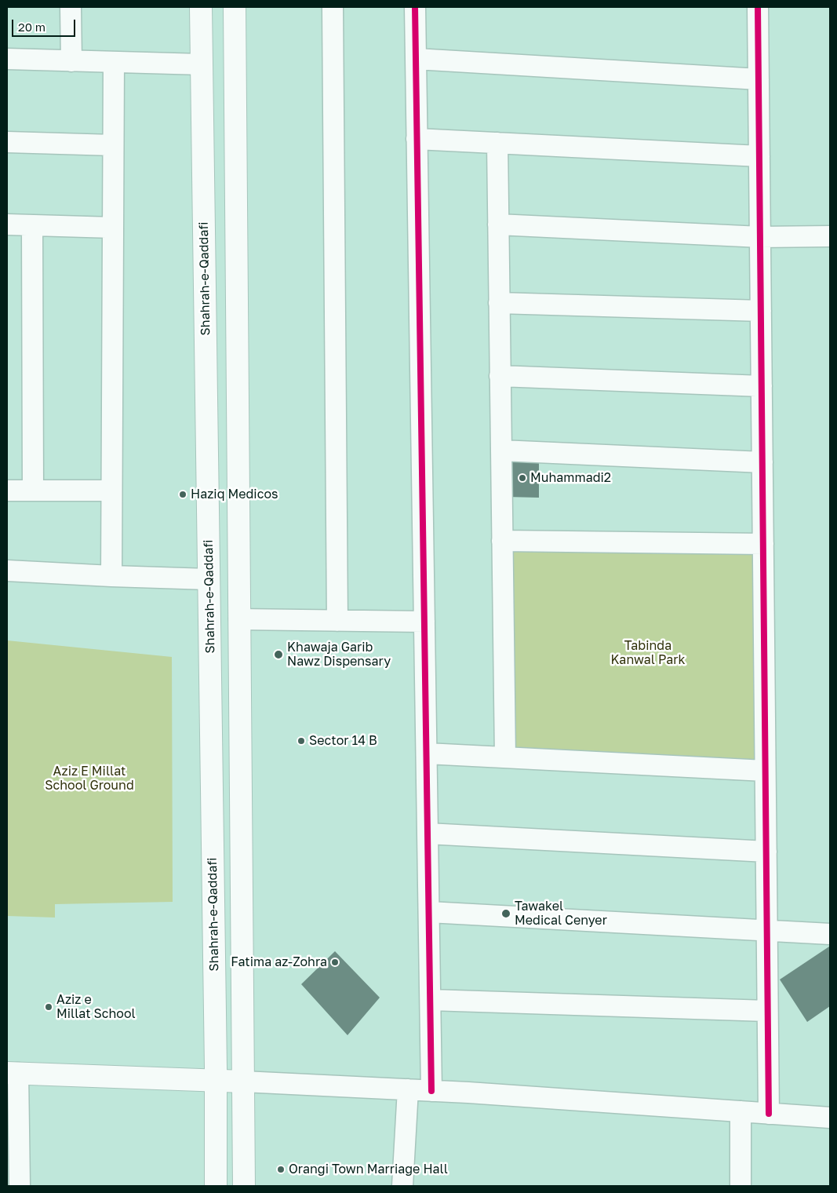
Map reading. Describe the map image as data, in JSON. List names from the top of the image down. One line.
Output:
{"streets":{"main road":["Shahrah-e-Qaddafi"]},"parks":["Tabinda Kanwal Park","Aziz E Millat School Ground"],"places":["Muhammadi2","Haziq Medicos","Khawaja Garib Nawz Dispensary","Sector 14 B","Tawakel Medical Cenyer","Fatima az-Zohra","Aziz e Millat School","Orangi Town Marriage Hall"],"scale_bar":"20 m"}
